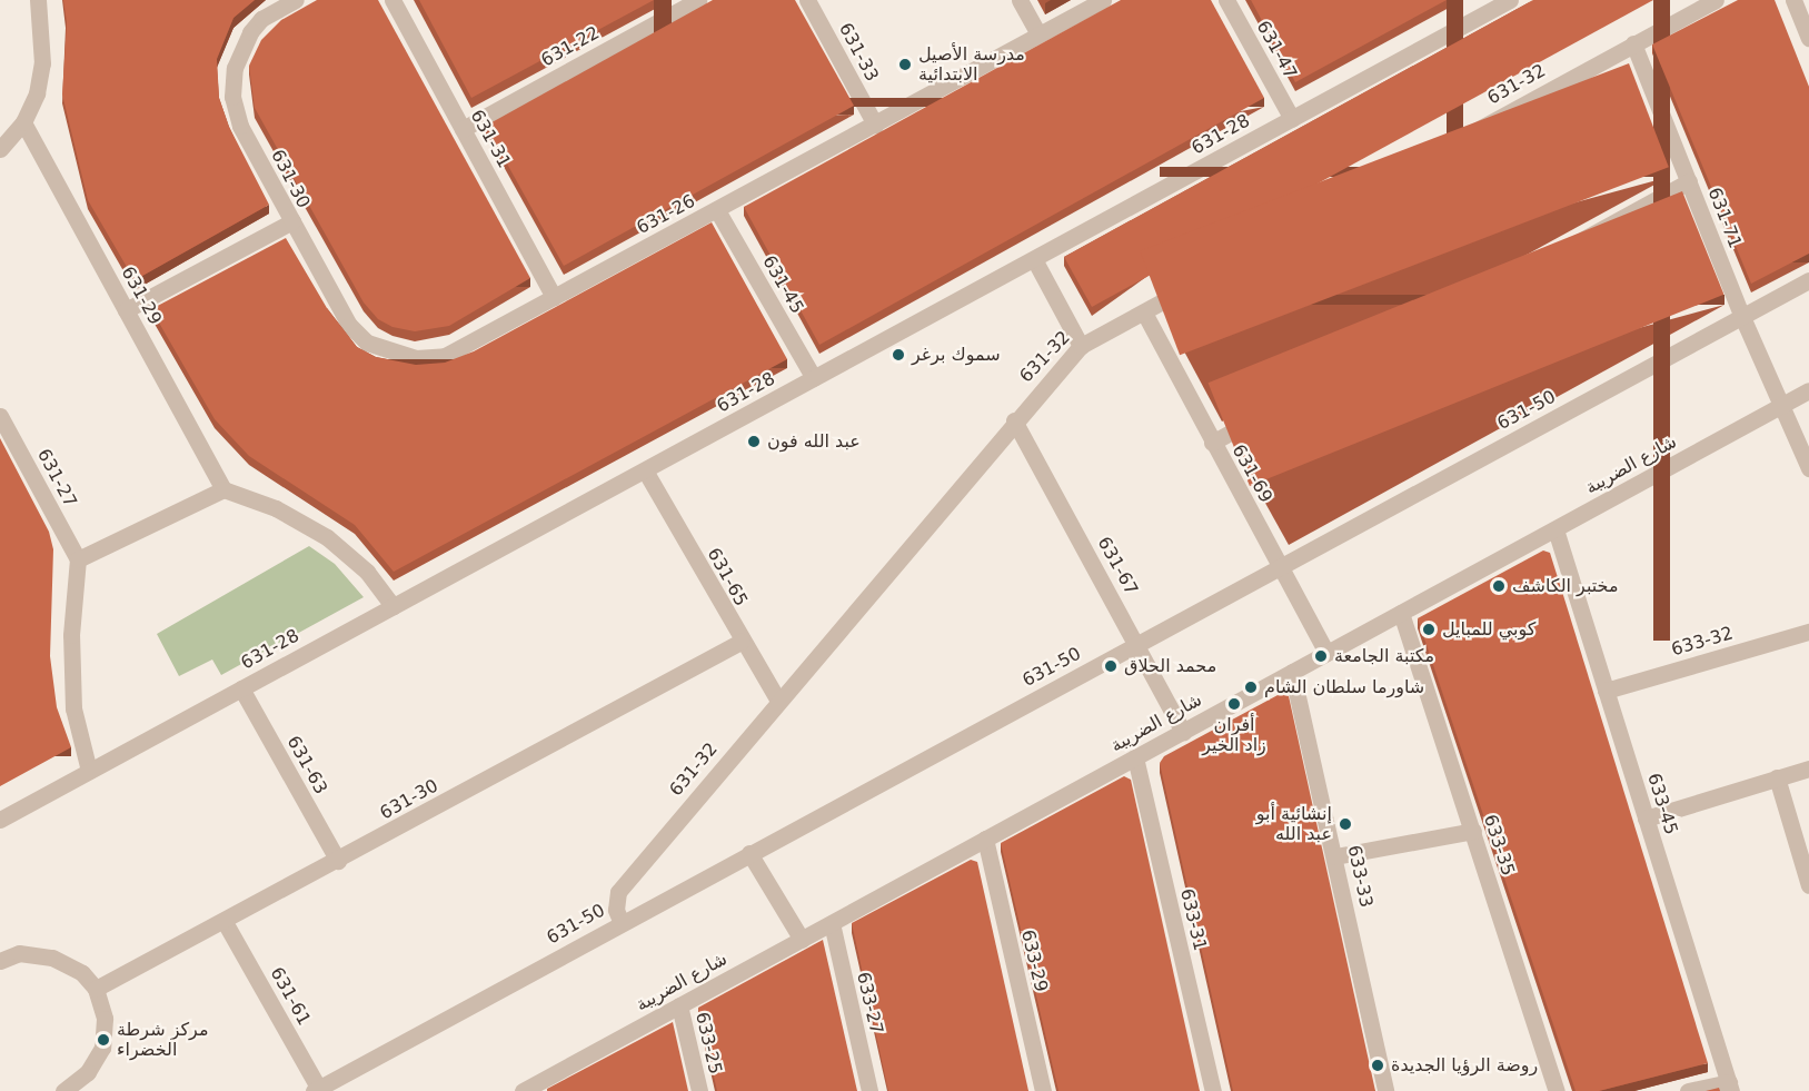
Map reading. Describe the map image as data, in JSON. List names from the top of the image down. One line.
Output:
{"streets":{"street":["631-22","631-47","631-33","631-32","631-28","631-31","631-30","631-26","631-71","631-45","631-29","631-50","شارع الضريبة","631-69","631-27","631-67","631-65","633-32","631-63","633-45","633-35","633-33","633-31","633-29","631-61","633-27","633-25"]},"crossings":[["631-22","631-31"],["631-47","631-28"],["631-33","631-26"],["631-32","631-71"],["631-32","631-50"],["631-32","631-69"],["631-32","631-67"],["631-32","631-65"],["631-28","631-45"],["631-28","631-65"],["631-28","631-63"],["631-31","631-26"],["631-30","631-26"],["631-30","631-29"],["631-30","631-65"],["631-30","631-63"],["631-30","631-61"],["631-26","631-45"],["631-71","631-50"],["631-71","شارع الضريبة"],["631-50","631-69"],["631-50","631-67"],["631-50","631-61"],["شارع الضريبة","631-69"],["شارع الضريبة","631-67"],["شارع الضريبة","633-45"],["شارع الضريبة","633-35"],["شارع الضريبة","633-33"],["شارع الضريبة","633-31"],["شارع الضريبة","633-29"],["شارع الضريبة","633-27"],["شارع الضريبة","633-25"],["633-32","633-45"]],"places":["مدرسة الأصيل الابتدائية","سموك برغر","عبد الله فون","مختبر الكاشف","كوبي للمبايل","مكتبة الجامعة","محمد الحلاق","شاورما سلطان الشام","أفران زاد الخير","إنشائية أبو عبد الله","مركز شرطة الخضراء","روضة الرؤيا الجديدة"]}
